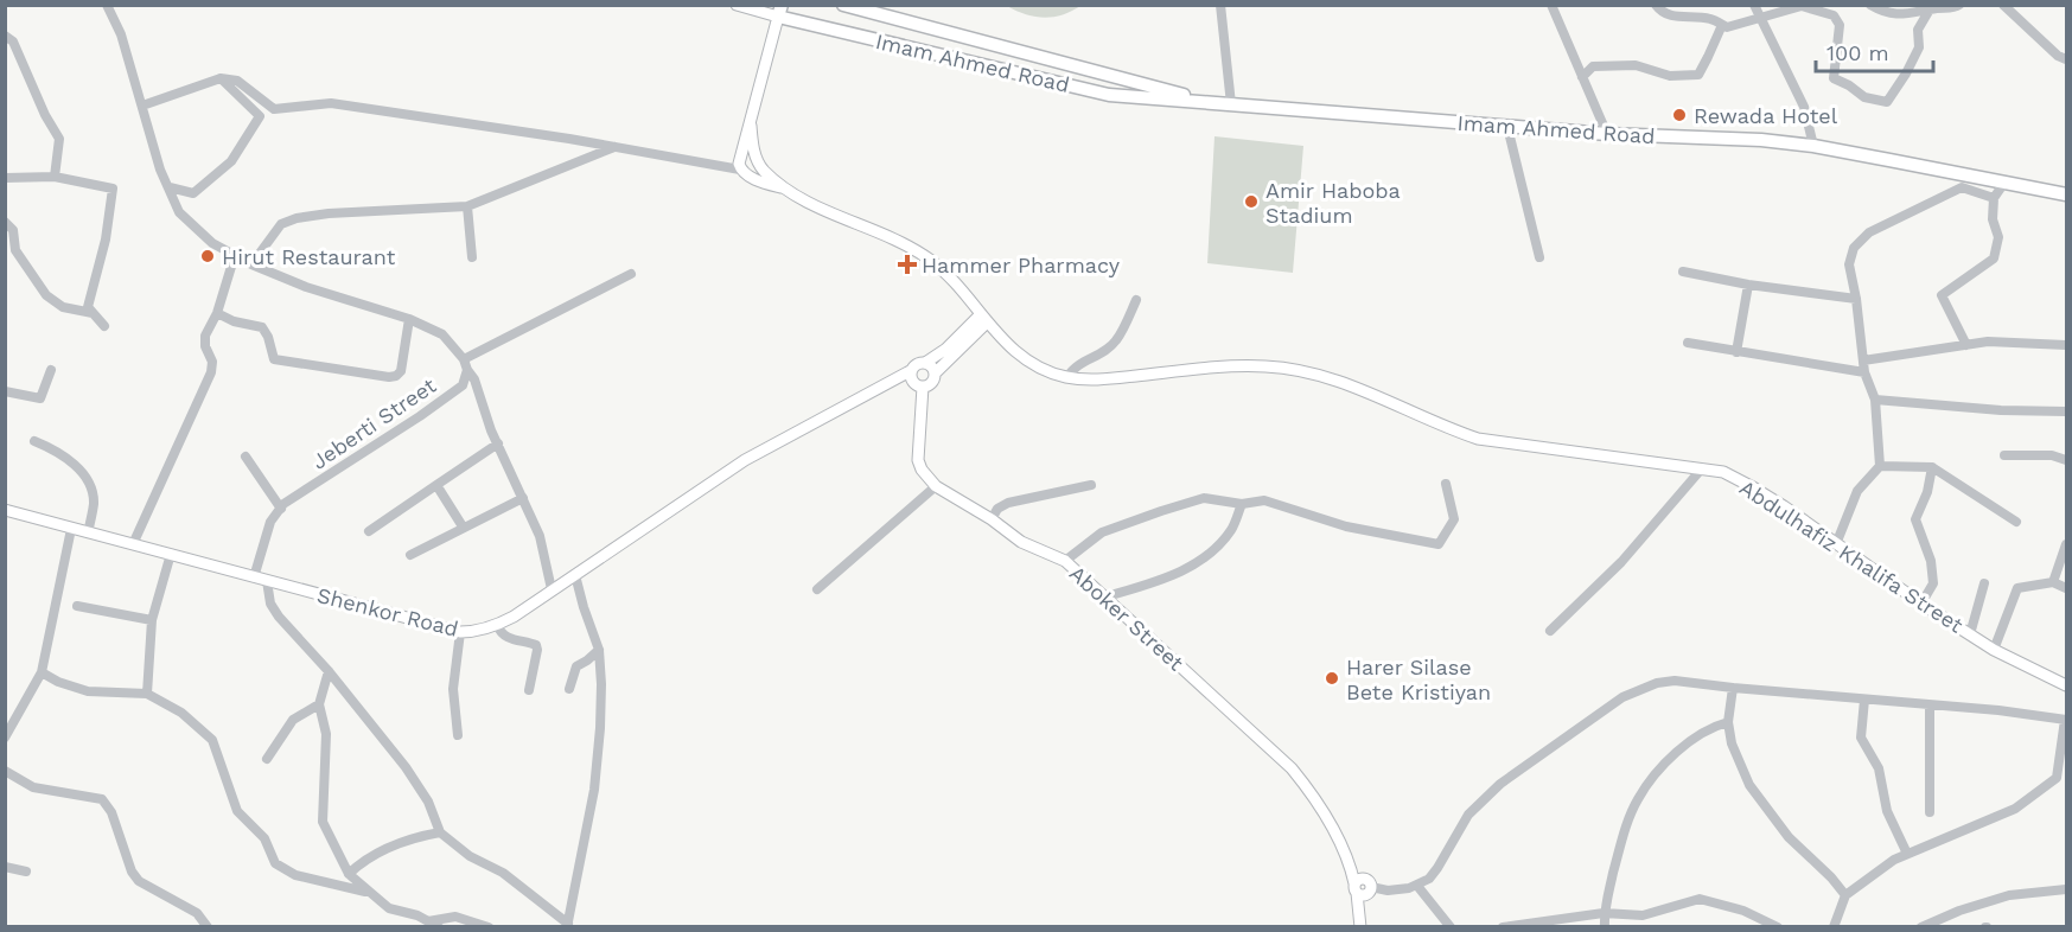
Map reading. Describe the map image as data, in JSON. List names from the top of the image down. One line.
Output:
{"streets":{"highway":["Imam Ahmed Road"],"main road":["Abdulhafiz Khalifa Street","Shenkor Road","Aboker Street"],"street":["Jeberti Street"]},"crossings":[["Jeberti Street","Shenkor Road"],["Shenkor Road","Aboker Street"]],"places":{"other":["Rewada Hotel","Amir Haboba Stadium","Hirut Restaurant","Harer Silase Bete Kristiyan"],"health":["Hammer Pharmacy"]},"scale_bar":"100 m"}
